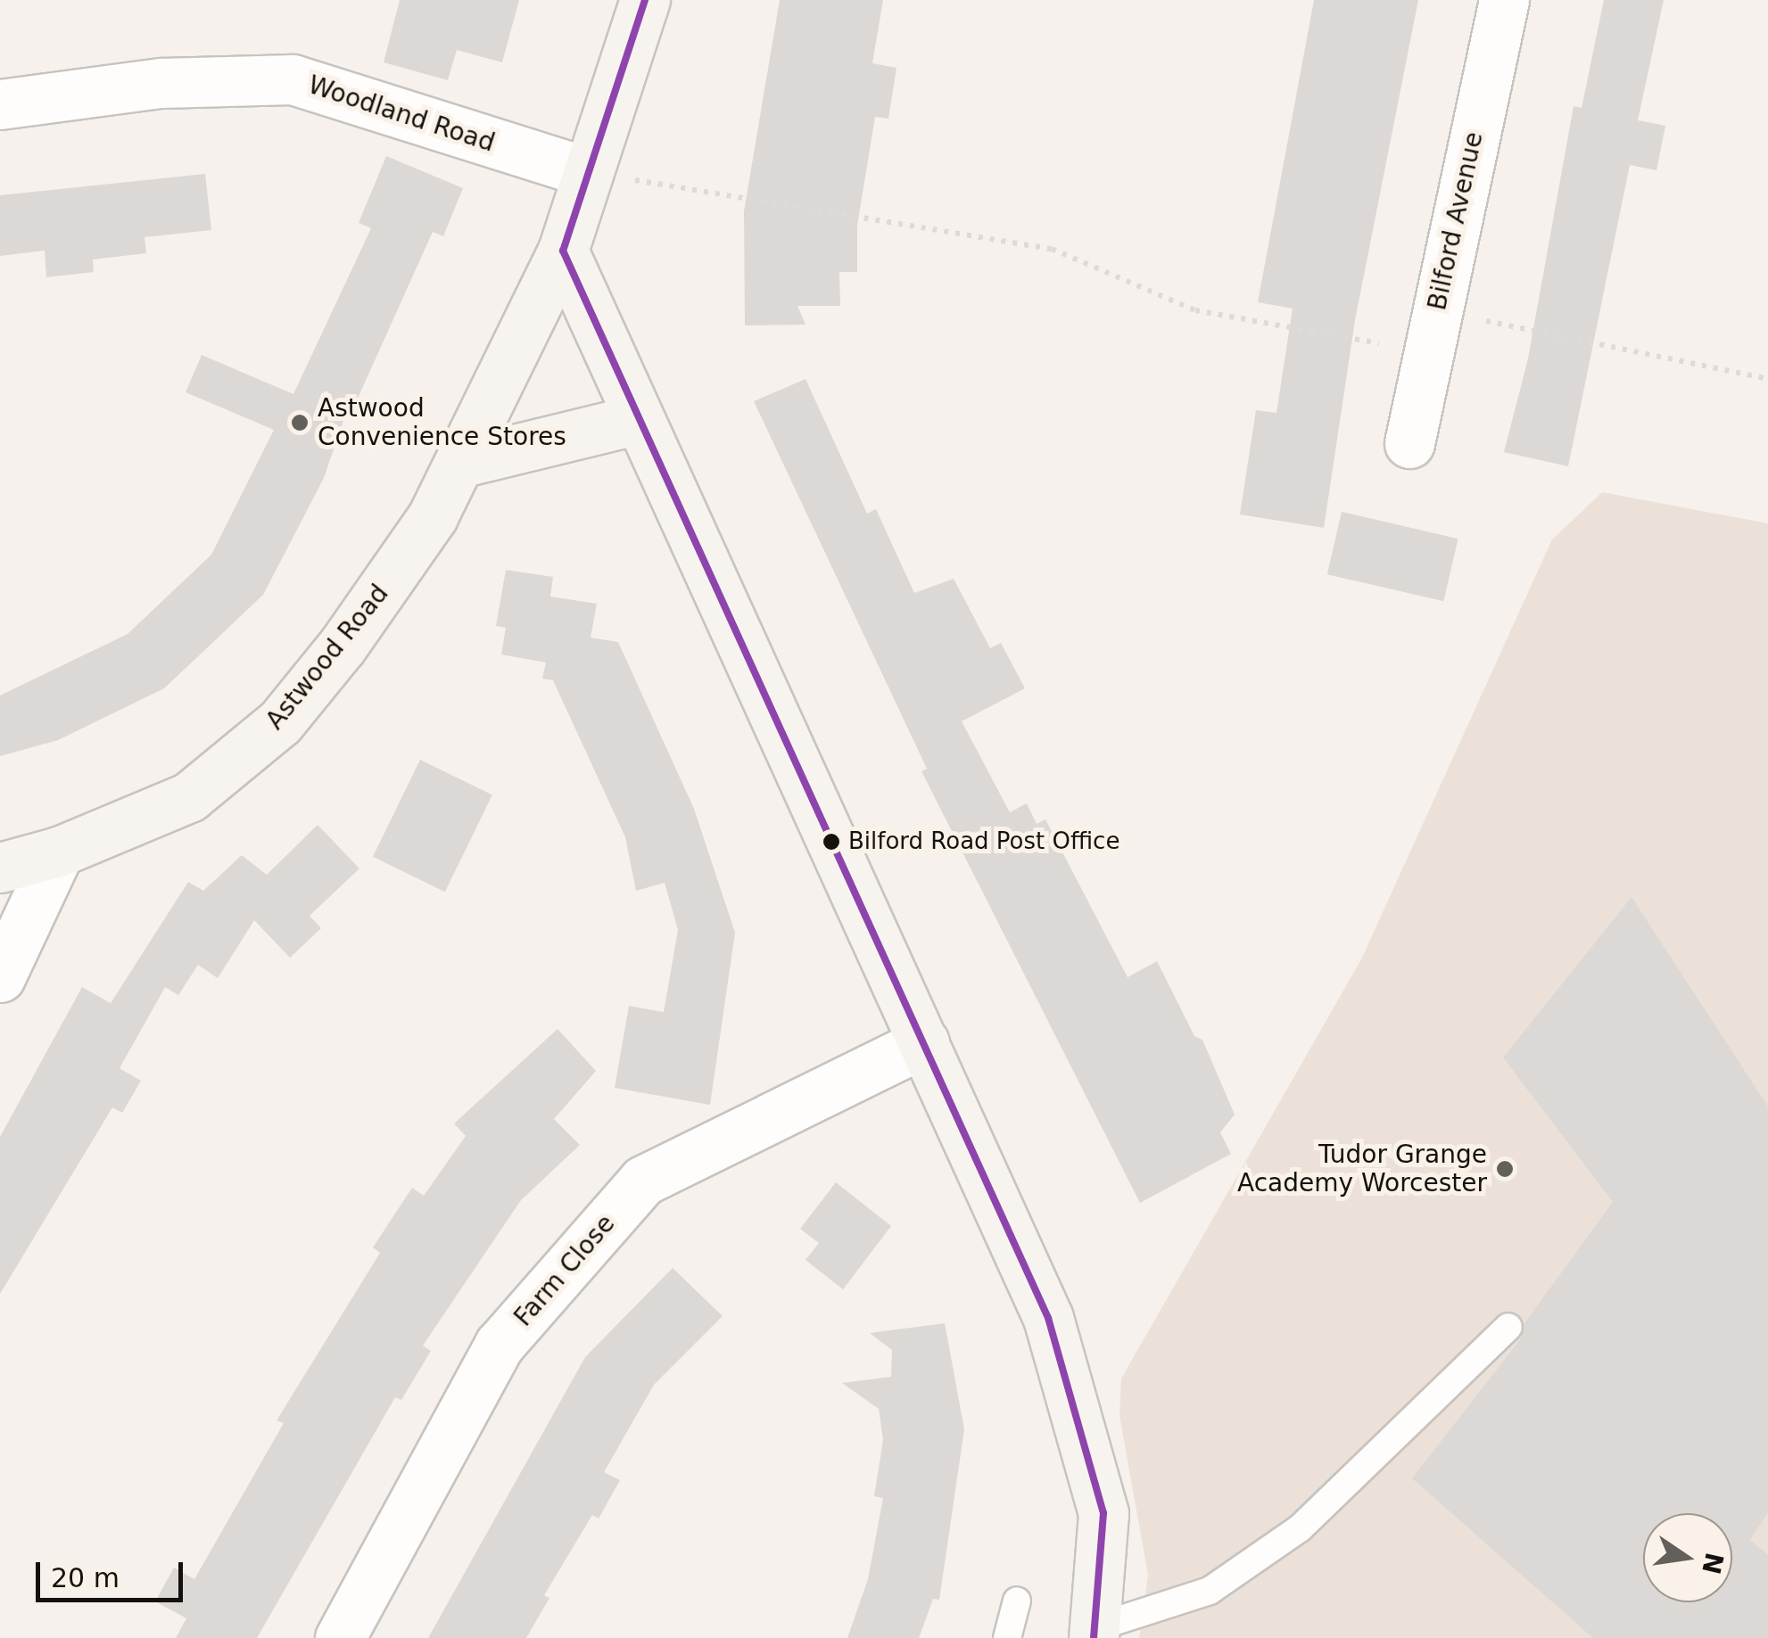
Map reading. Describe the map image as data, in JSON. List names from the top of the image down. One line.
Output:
{"streets":{"street":["Woodland Road","Bilford Avenue","Astwood Road","Farm Close"]},"crossings":[["Woodland Road","Astwood Road"]],"places":["Astwood Convenience Stores","Bilford Road Post Office","Tudor Grange Academy Worcester"],"scale_bar":"20 m","north":"right"}
